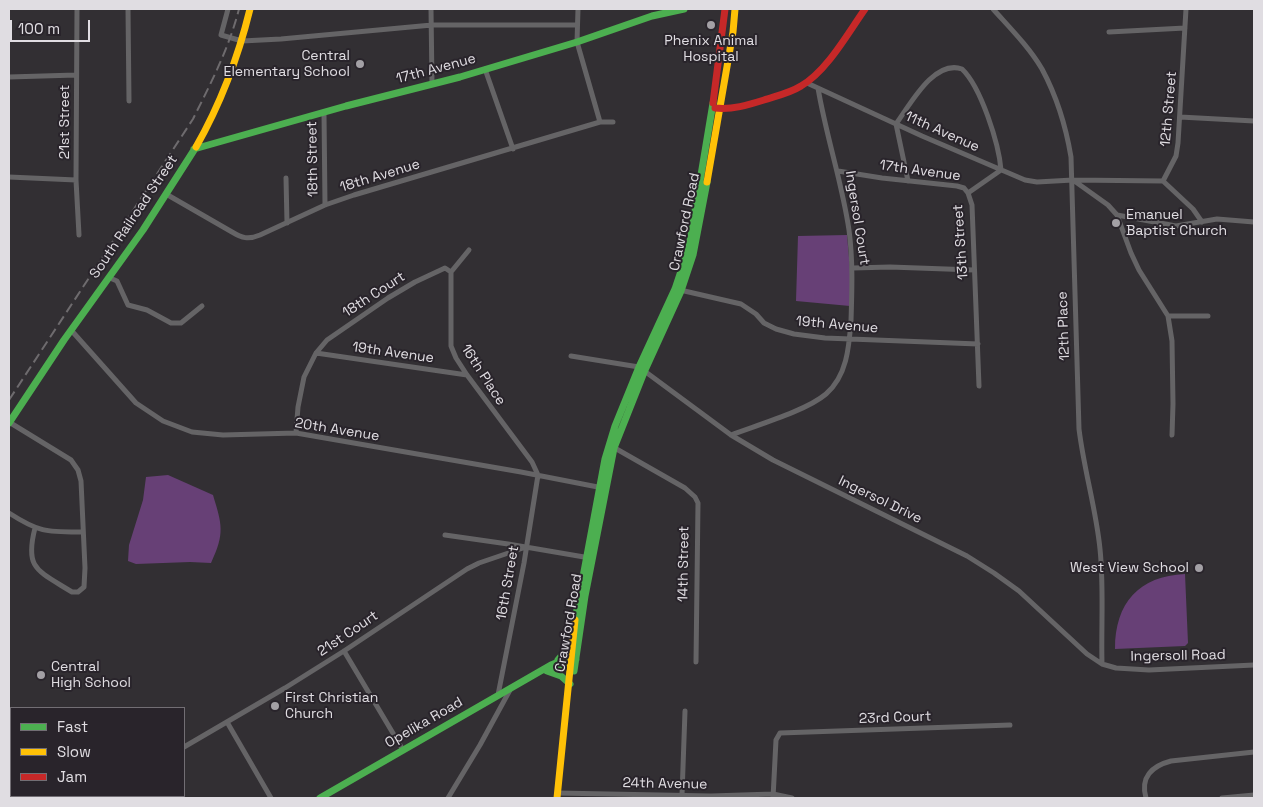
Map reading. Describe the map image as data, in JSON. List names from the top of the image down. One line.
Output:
{"streets":{"main road":["17th Avenue","South Railroad Street","Crawford Road","Opelika Road"],"street":["12th Street","21st Street","11th Avenue","18th Street","18th Avenue","Ingersol Court","13th Street","18th Court","19th Avenue","12th Place","16th Place","20th Avenue","Ingersol Drive","14th Street","16th Street","21st Court","Ingersoll Road","23rd Court","24th Avenue"]},"crossings":[["17th Avenue","18th Street"],["17th Avenue","South Railroad Street"],["17th Avenue","Ingersol Court"],["17th Avenue","13th Street"],["11th Avenue","Ingersol Court"],["11th Avenue","13th Street"],["11th Avenue","12th Place"],["18th Street","18th Avenue"],["18th Avenue","South Railroad Street"],["South Railroad Street","20th Avenue"],["Ingersol Court","19th Avenue"],["Ingersol Court","Ingersol Drive"],["Crawford Road","19th Avenue"],["Crawford Road","20th Avenue"],["Crawford Road","Ingersol Drive"],["Crawford Road","Opelika Road"],["13th Street","19th Avenue"],["18th Court","19th Avenue"],["18th Court","16th Place"],["19th Avenue","16th Place"],["12th Place","Ingersol Drive"],["12th Place","Ingersoll Road"],["16th Place","20th Avenue"],["16th Place","16th Street"],["20th Avenue","16th Street"],["Ingersol Drive","Ingersoll Road"],["16th Street","21st Court"],["16th Street","Opelika Road"],["23rd Court","24th Avenue"]],"places":["Phenix Animal Hospital","Central Elementary School","Emanuel Baptist Church","West View School","Central High School","First Christian Church"],"legend":["Fast","Slow","Jam"],"scale_bar":"100 m"}
